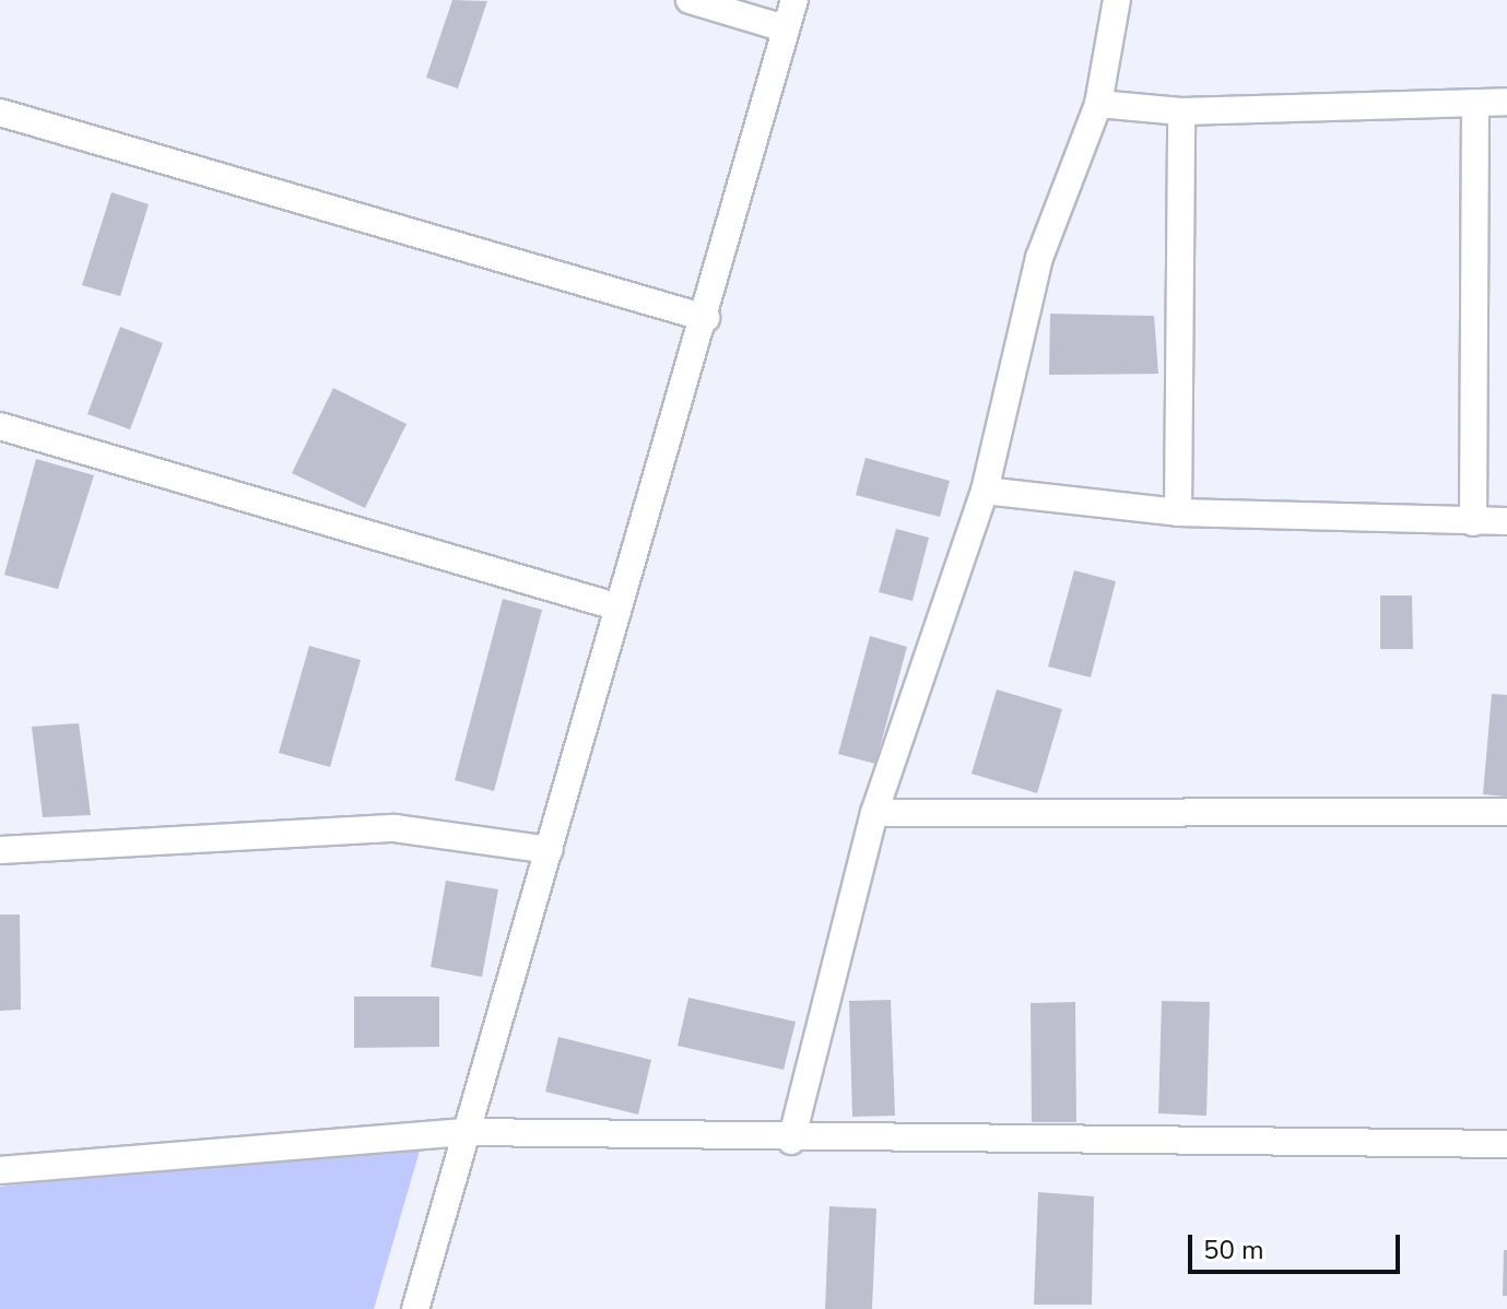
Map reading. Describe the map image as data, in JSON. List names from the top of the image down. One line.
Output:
{"scale_bar":"50 m"}
